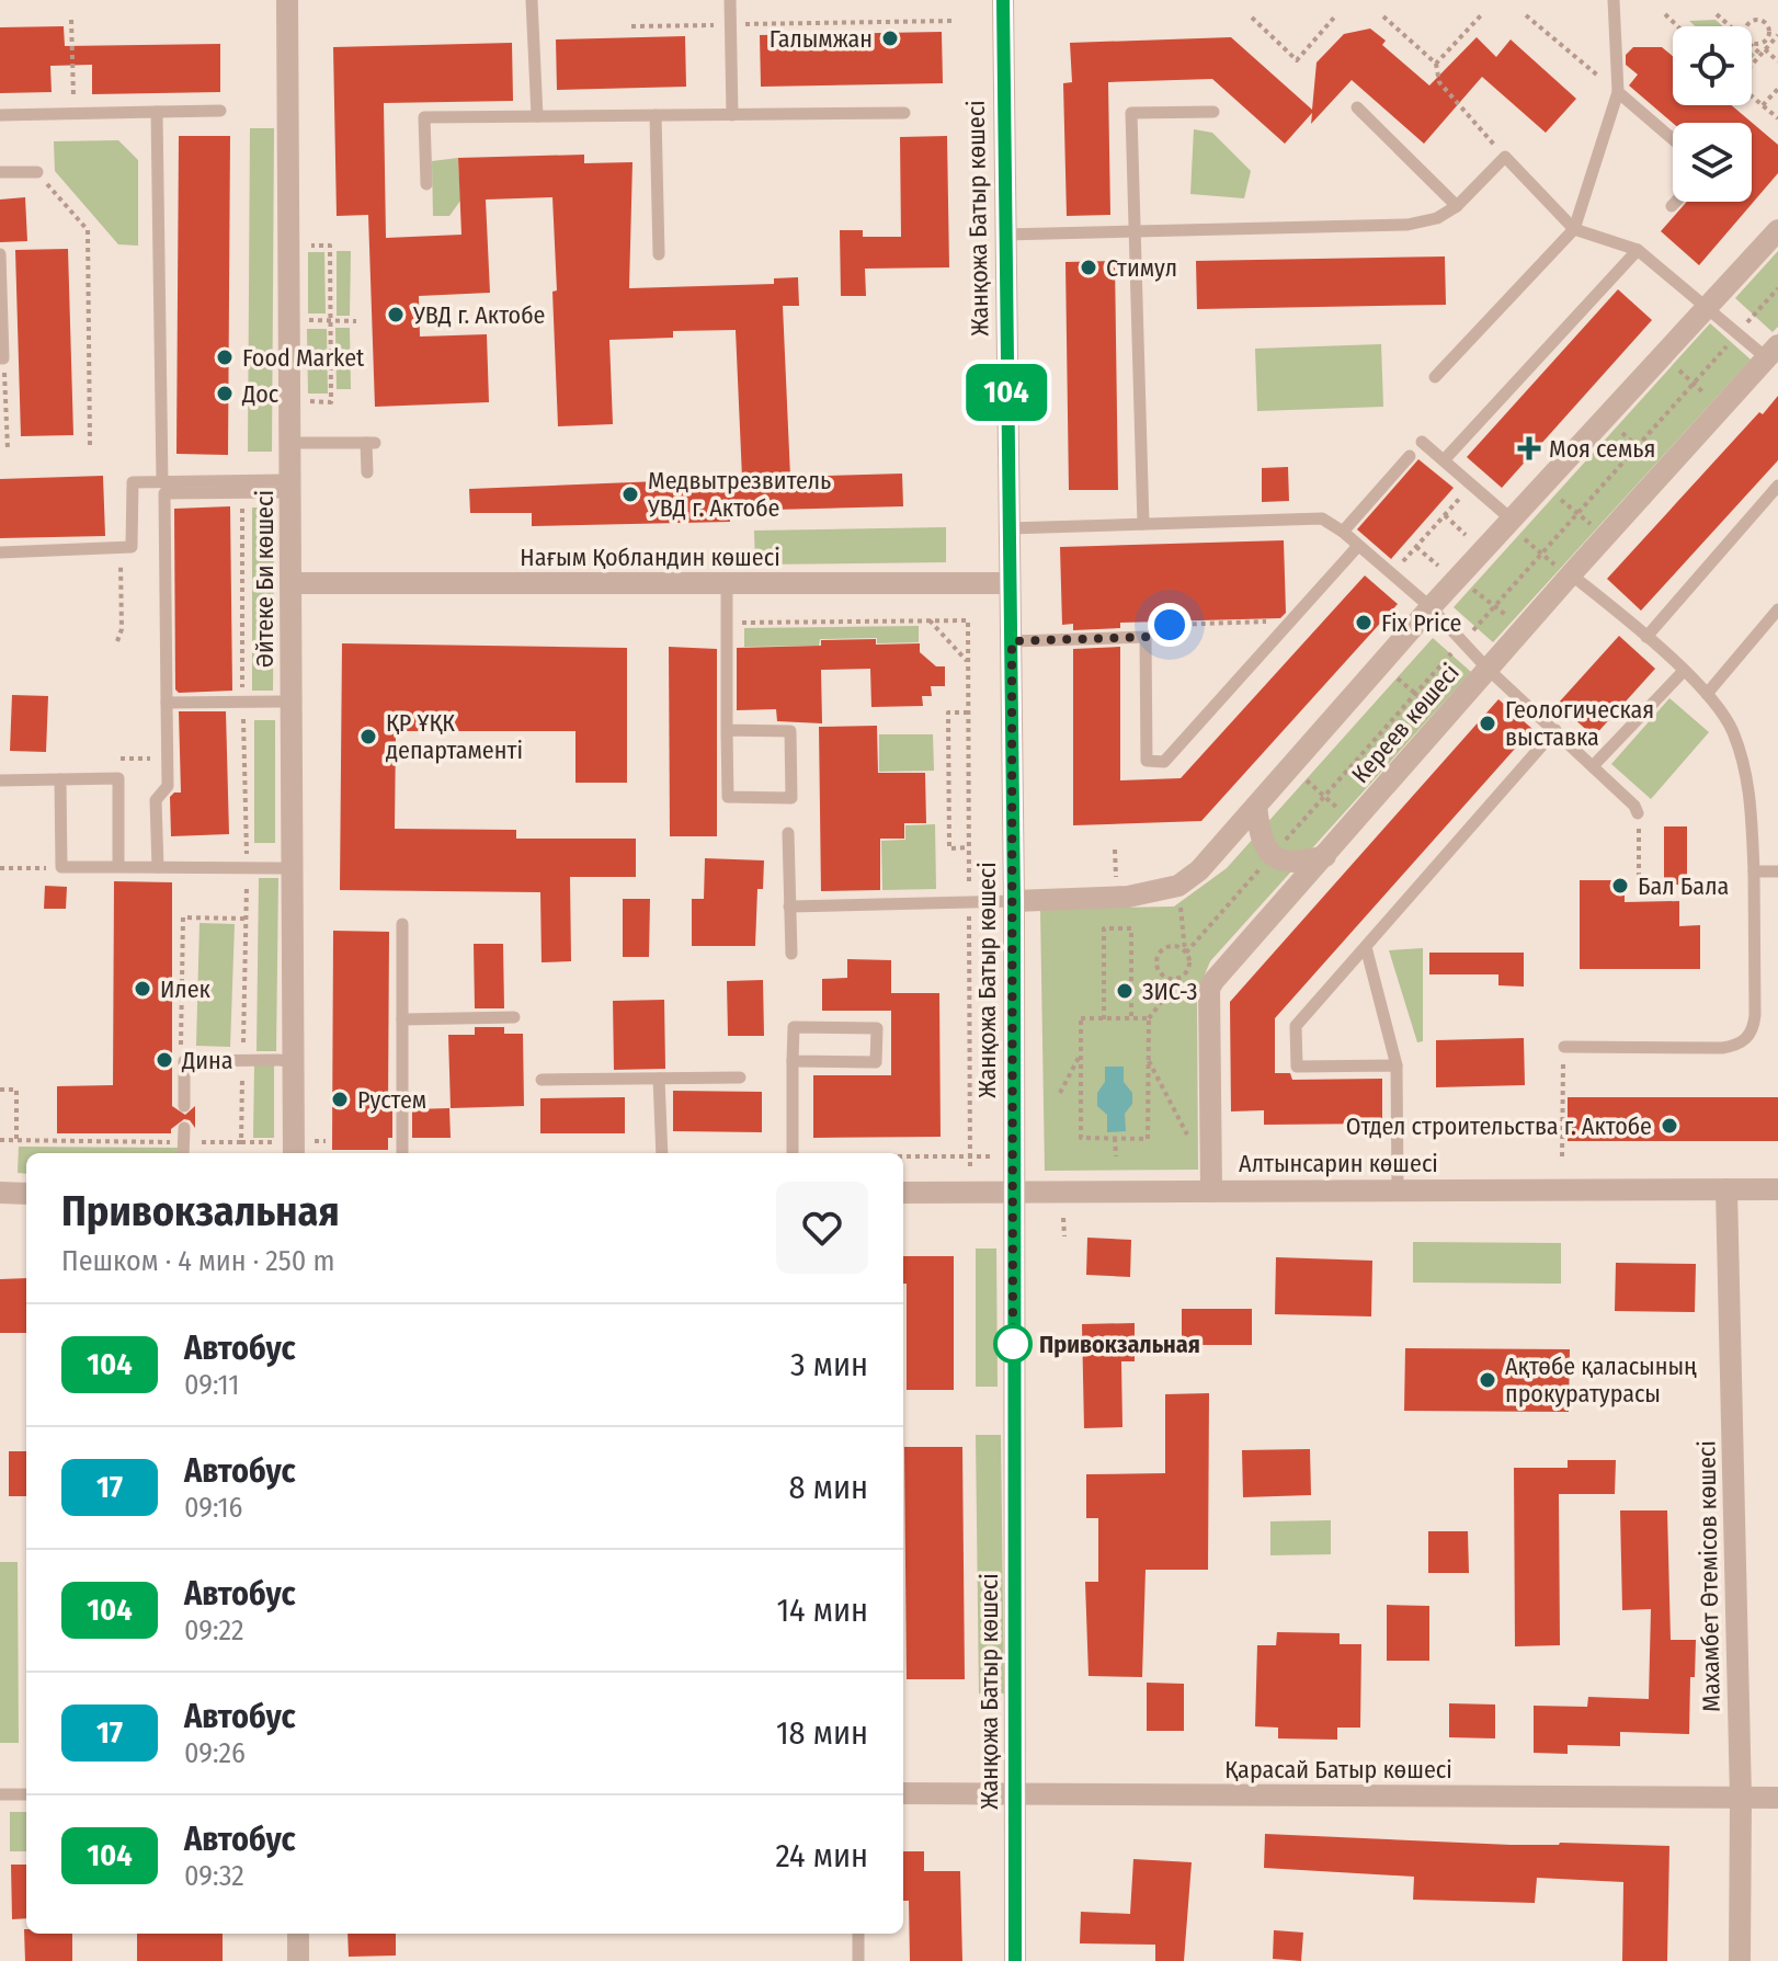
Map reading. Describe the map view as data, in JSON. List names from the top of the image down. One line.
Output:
{"streets":{"street":["Жанқожа Батыр көшесі","Нағым Қобландин көшесі","Әйтеке Би көшесі","Кереев көшесі","Алтынсарин көшесі","Махамбет Өтемісов көшесі","Қарасай Батыр көшесі"]},"crossings":[["Жанқожа Батыр көшесі","Нағым Қобландин көшесі"],["Жанқожа Батыр көшесі","Алтынсарин көшесі"],["Жанқожа Батыр көшесі","Қарасай Батыр көшесі"],["Нағым Қобландин көшесі","Әйтеке Би көшесі"],["Кереев көшесі","Алтынсарин көшесі"],["Алтынсарин көшесі","Махамбет Өтемісов көшесі"],["Махамбет Өтемісов көшесі","Қарасай Батыр көшесі"]],"places":{"other":["Галымжан","Стимул","УВД г. Актобе","Food Market","Дос","Медвытрезвитель УВД г. Актобе","Fix Price","Геологическая выставка","ҚР ҰҚК департаменті","Бал Бала","Илек","ЗИС-3","Дина","Рустем","Отдел строительства г. Актобе","Привокзальная","Ақтөбе қаласының прокуратурасы"],"health":["Моя семья"]},"lines":["bus line 104"],"page":{"on_map":"104","heading":["Привокзальная","Пешком · 4 мин · 250 m"],"list":[{"mark":"104","name":"Автобус","note":"09:11","value":"3 мин"},{"mark":"17","name":"Автобус","note":"09:16","value":"8 мин"},{"mark":"104","name":"Автобус","note":"09:22","value":"14 мин"},{"mark":"17","name":"Автобус","note":"09:26","value":"18 мин"},{"mark":"104","name":"Автобус","note":"09:32","value":"24 мин"}]}}
